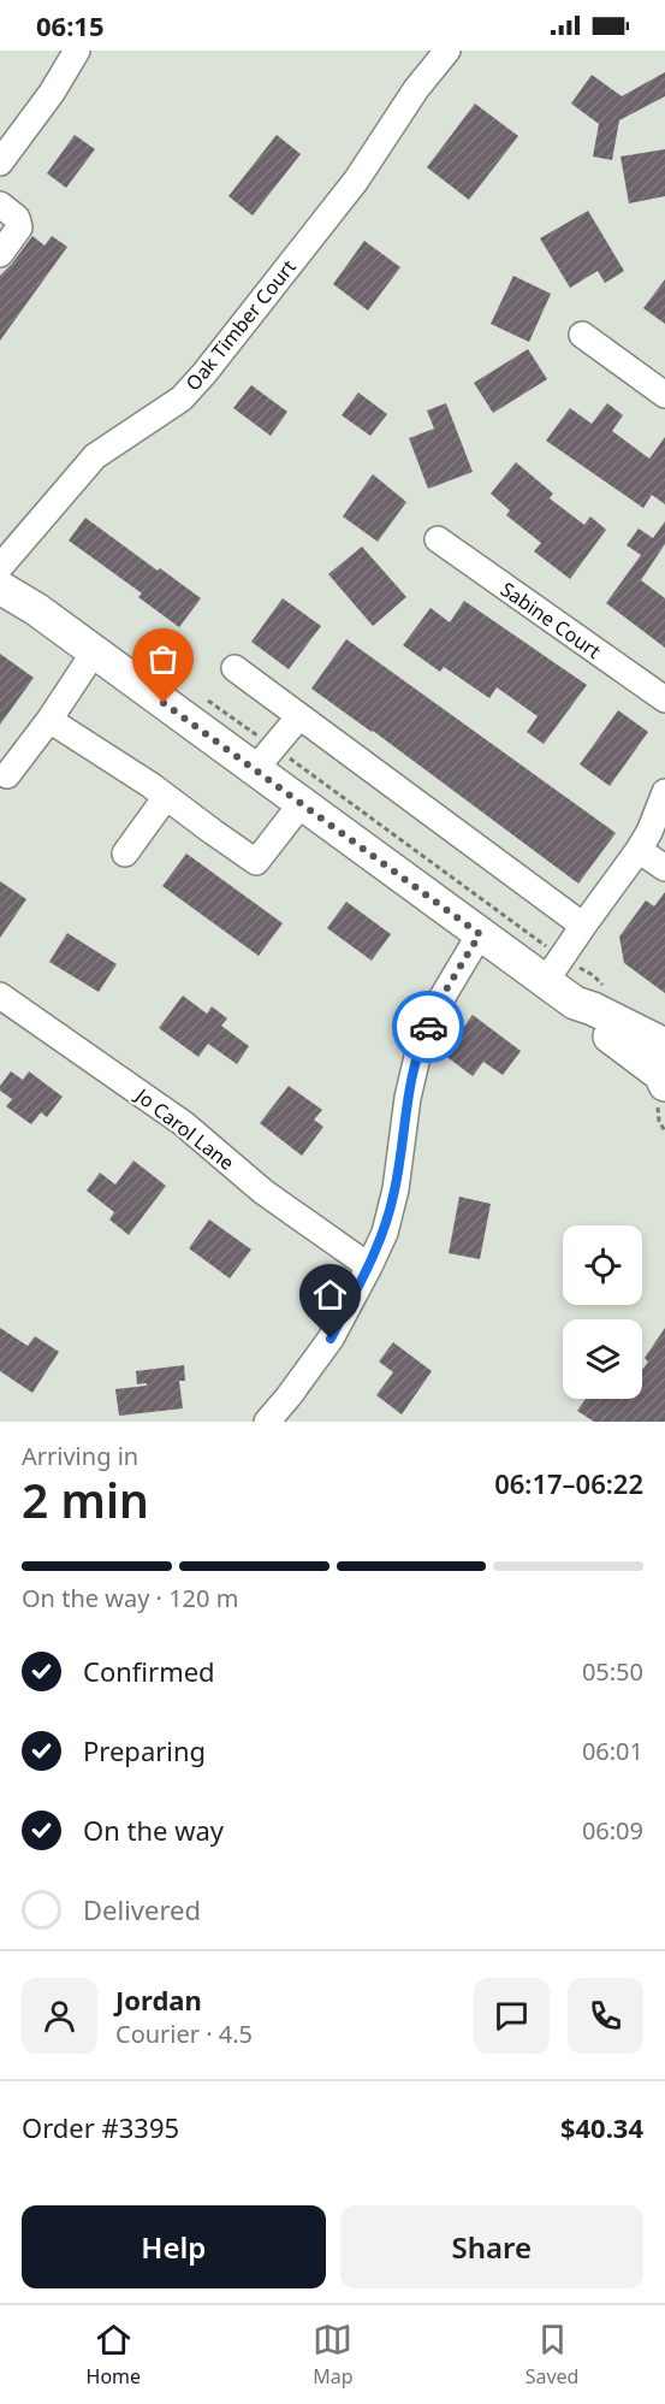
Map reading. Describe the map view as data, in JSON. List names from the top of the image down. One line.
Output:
{"streets":{"street":["Oak Timber Court","Sabine Court","Jo Carol Lane"]},"page":{"status":"06:15","heading":["2 min","Arriving in","06:17–06:22"],"panel":["Jordan","Courier · 4.5","Order #3395","$40.34"],"bar":"On the way · 120 m","list":[["Confirmed","05:50"],["Preparing","06:01"],["On the way","06:09"],"Delivered"],"buttons":["Help","Share"],"tabs":["Home","Map","Saved"]}}
